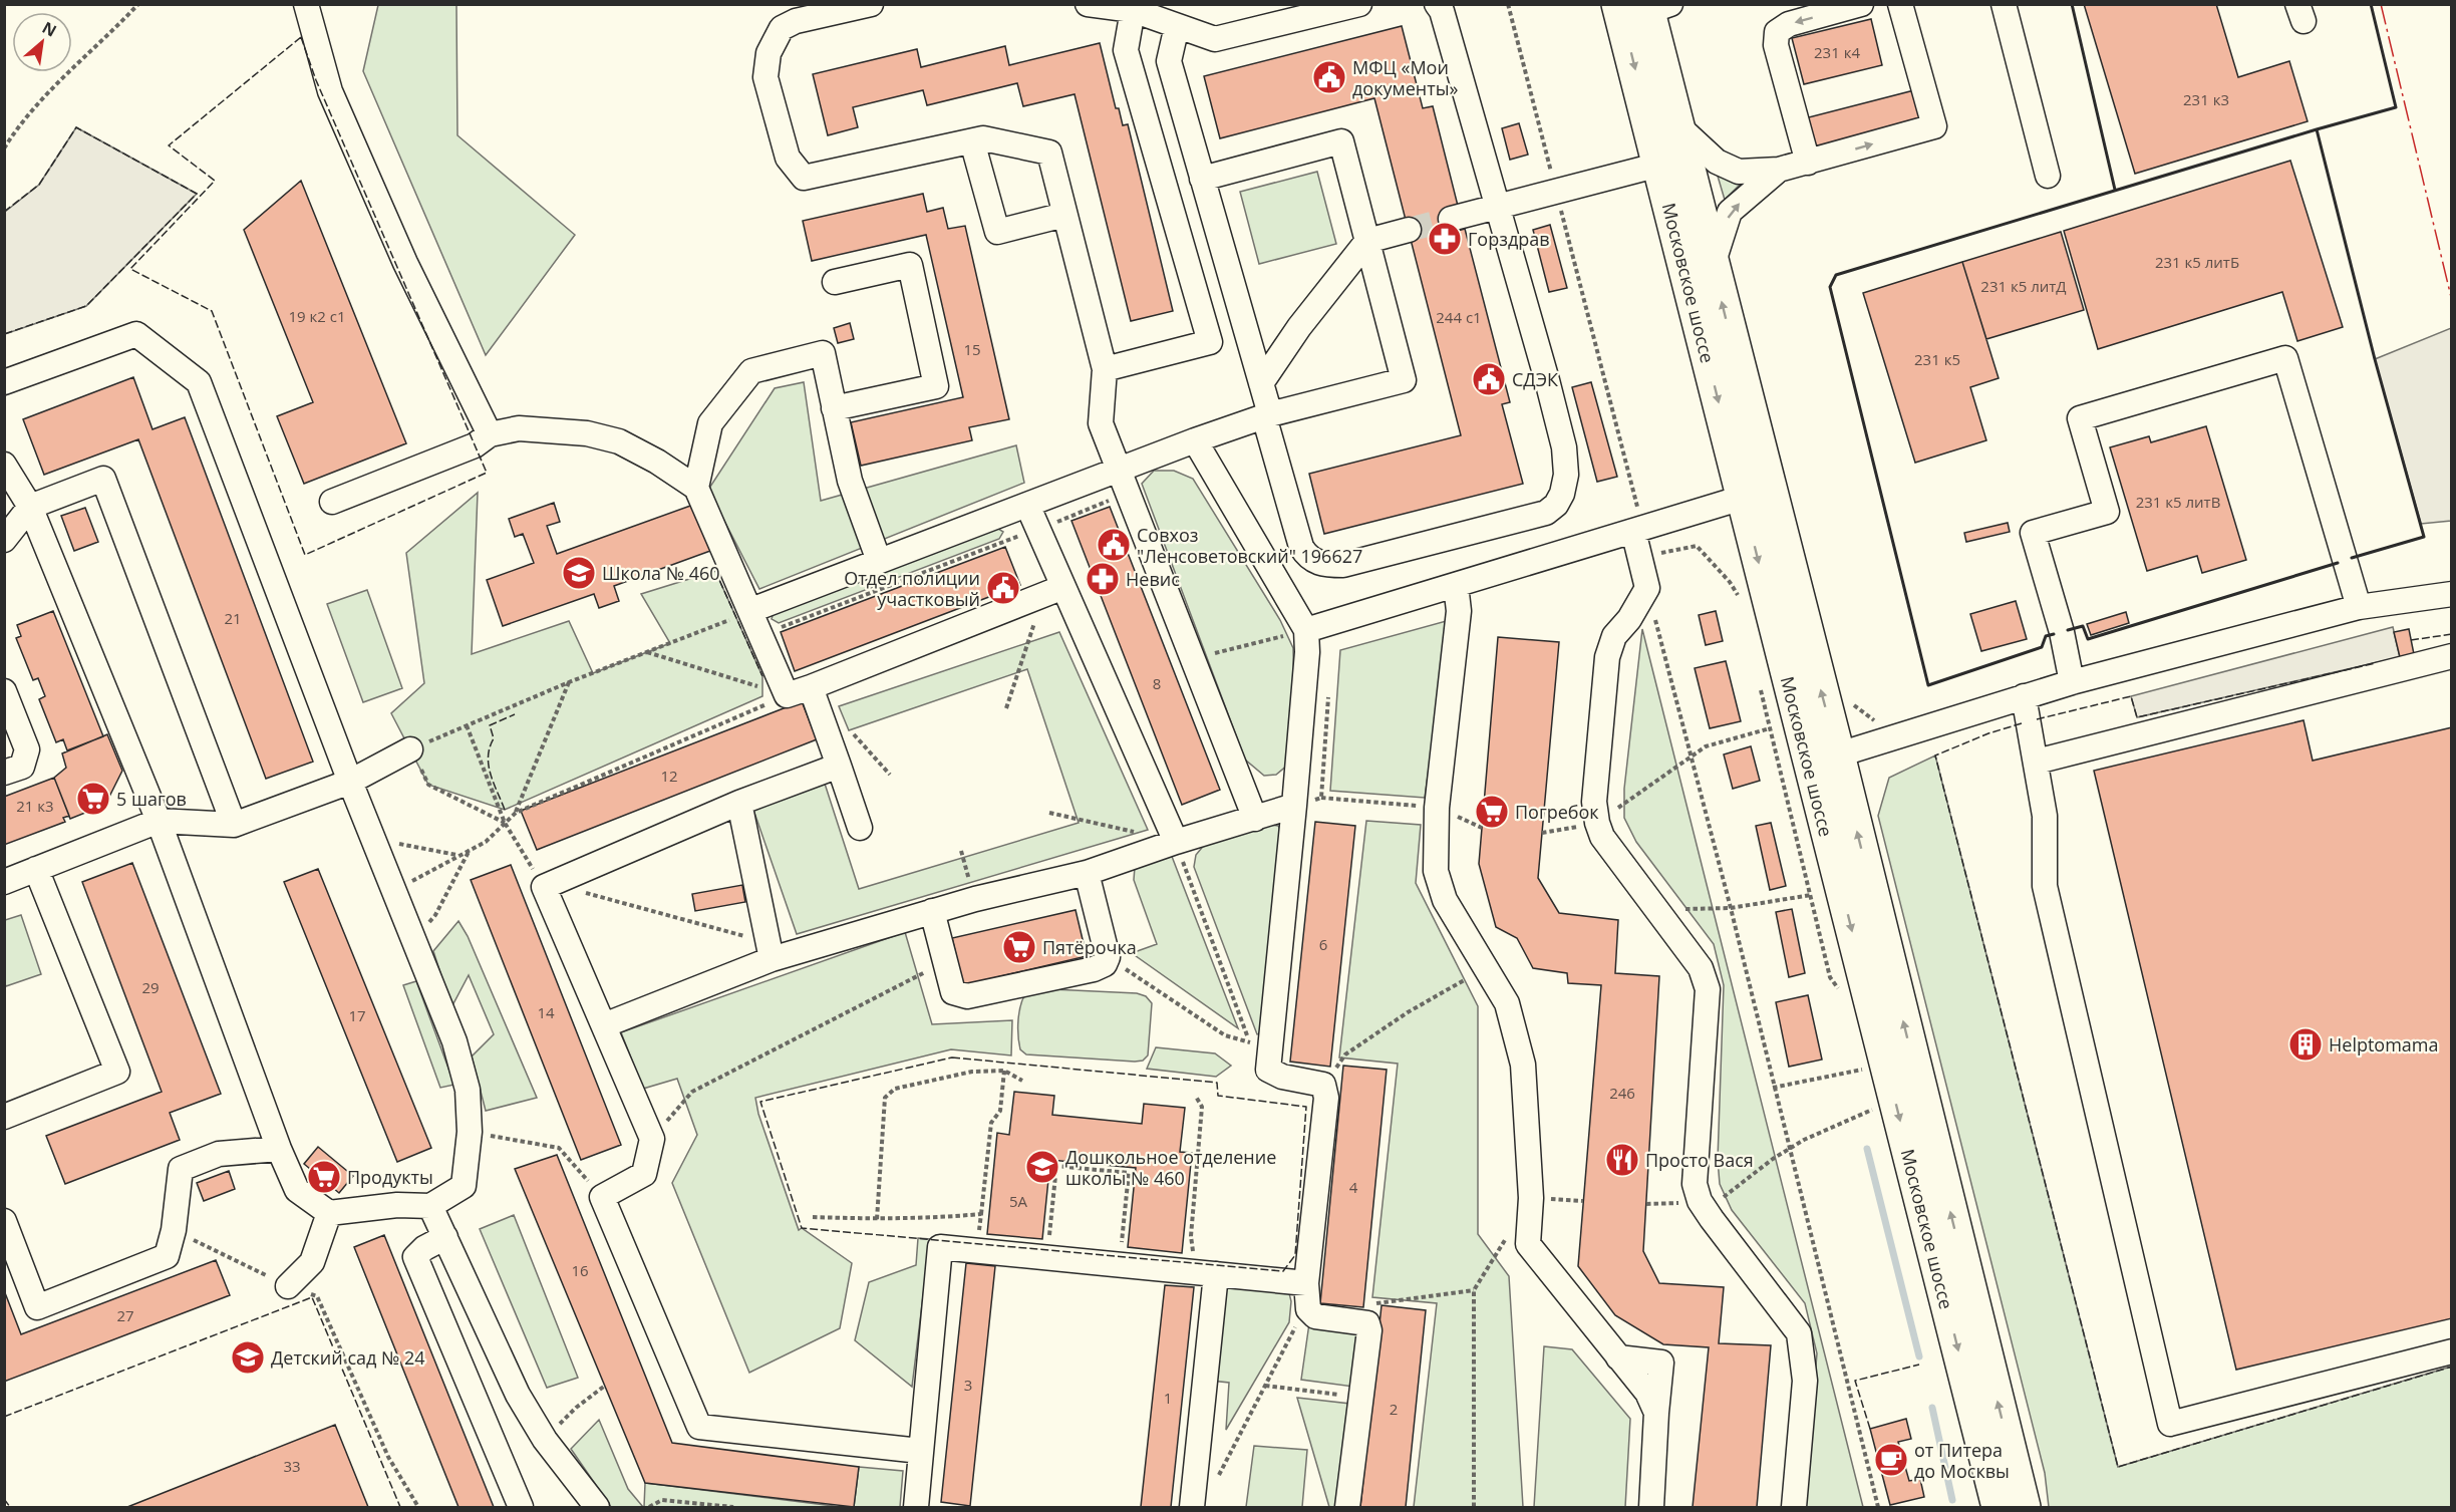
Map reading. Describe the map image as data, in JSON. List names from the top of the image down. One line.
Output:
{"streets":{"highway":["Московское шоссе"]},"places":{"public building":["МФЦ «Мои документы»","СДЭК","Совхоз \"Ленсоветовский\" 196627","Отдел полиции участковый"],"pharmacy":["Горздрав","Невис"],"school or university":["Школа № 460","Дошкольное отделение школы № 460","Детский сад № 24"],"supermarket":["5 шагов","Погребок","Пятёрочка","Продукты"],"building":["Helptomama"],"restaurant":["Просто Вася"],"cafe":["от Питера до Москвы"]},"house_numbers":["231 к4","231 к3","231 к5 литБ","231 к5 литД","19 к2 с1","244 с1","15","231 к5","231 к5 литВ","21","8","12","21 к3","6","29","14","17","246","4","5А","16","27","3","1","2","33"],"north":"top right"}
